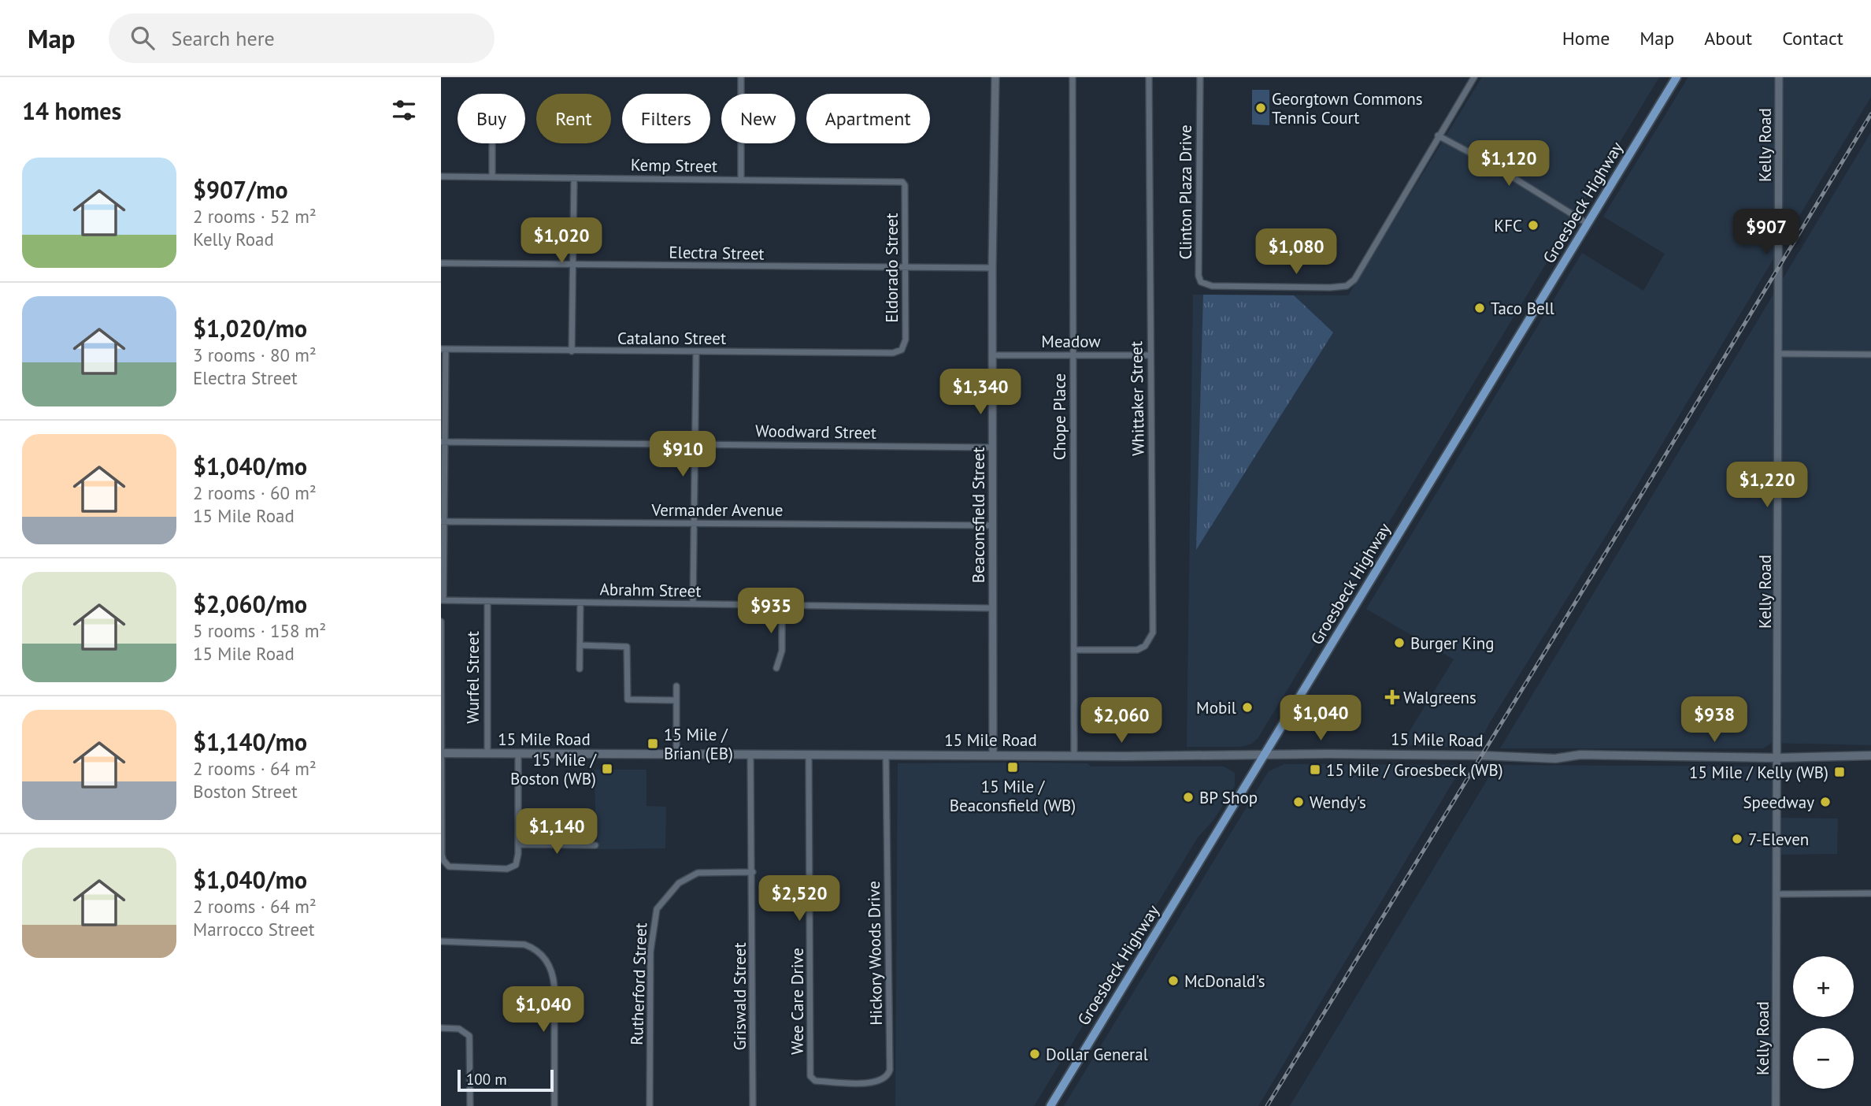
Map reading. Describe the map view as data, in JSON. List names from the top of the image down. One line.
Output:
{"streets":{"main road":["Groesbeck Highway","15 Mile Road"],"street":["Kelly Road","Kemp Street","Clinton Plaza Drive","Electra Street","Eldorado Street","Catalano Street","Meadow","Whittaker Street","Chope Place","Woodward Street","Vermander Avenue","Beaconsfield Street","Abrahm Street","Wurfel Street","Hickory Woods Drive","Rutherford Street","Griswald Street","Wee Care Drive"]},"crossings":[["Kelly Road","15 Mile Road"],["Kemp Street","Eldorado Street"],["Groesbeck Highway","15 Mile Road"],["Electra Street","Eldorado Street"],["Electra Street","Beaconsfield Street"],["Eldorado Street","Catalano Street"],["Meadow","Whittaker Street"],["Meadow","Chope Place"],["Meadow","Beaconsfield Street"],["Whittaker Street","Chope Place"],["Chope Place","15 Mile Road"],["Woodward Street","Beaconsfield Street"],["Vermander Avenue","Beaconsfield Street"],["Beaconsfield Street","Abrahm Street"],["Beaconsfield Street","15 Mile Road"],["Abrahm Street","Wurfel Street"],["Wurfel Street","15 Mile Road"],["15 Mile Road","Hickory Woods Drive"],["15 Mile Road","Griswald Street"],["15 Mile Road","Wee Care Drive"],["Hickory Woods Drive","Wee Care Drive"],["Rutherford Street","Griswald Street"]],"places":{"other":["Georgtown Commons Tennis Court","KFC","Taco Bell","Burger King","Mobil","BP Shop","Wendy's","Speedway","7-Eleven","McDonald's","Dollar General"],"health":["Walgreens"],"transit":["15 Mile / Brian (EB)","15 Mile / Beaconsfield (WB)","15 Mile / Boston (WB)","15 Mile / Groesbeck (WB)","15 Mile / Kelly (WB)"]},"scale_bar":"100 m","page":{"header":"Map","search":"Search here","nav":["Home","Map","About","Contact"],"heading":"14 homes","chip":["Buy","Rent","Filters","New","Apartment"],"price":["$1,120","$907","$1,020","$1,080","$1,340","$910","$1,220","$935","$1,040","$938","$2,060","$1,140","$2,520","$1,040"],"list":[{"name":"$907/mo","note":"2 rooms · 52 m² · Kelly Road"},{"name":"$1,020/mo","note":"3 rooms · 80 m² · Electra Street"},{"name":"$1,040/mo","note":"2 rooms · 60 m² · 15 Mile Road"},{"name":"$2,060/mo","note":"5 rooms · 158 m² · 15 Mile Road"},{"name":"$1,140/mo","note":"2 rooms · 64 m² · Boston Street"},{"name":"$1,040/mo","note":"2 rooms · 64 m² · Marrocco Street"}],"map_buttons":["+","−"],"scale":"100 m"}}
